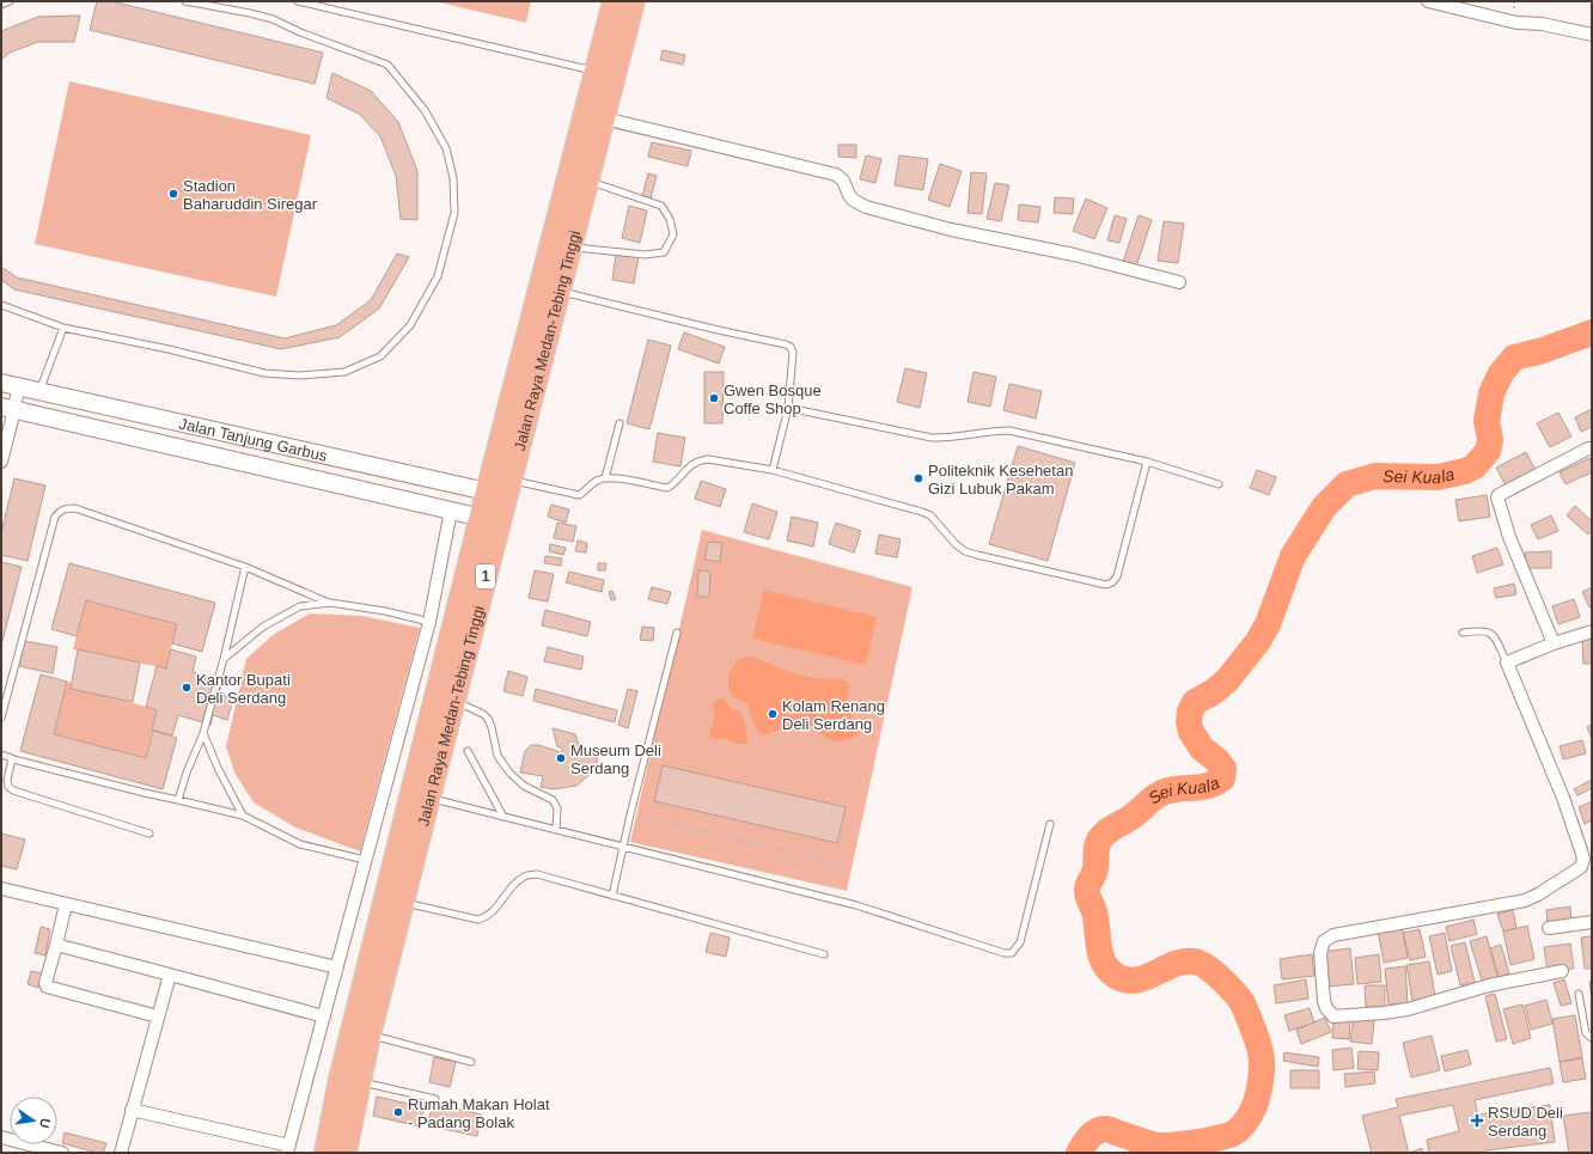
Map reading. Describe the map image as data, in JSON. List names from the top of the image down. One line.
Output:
{"streets":{"highway":["Jalan Raya Medan-Tebing Tinggi","1"],"street":["Jalan Tanjung Garbus"]},"crossings":[["Jalan Raya Medan-Tebing Tinggi","Jalan Tanjung Garbus"]],"water":["Sei Kuala"],"places":{"other":["Stadion Baharuddin Siregar","Gwen Bosque Coffe Shop","Politeknik Kesehetan Gizi Lubuk Pakam","Kantor Bupati Deli Serdang","Kolam Renang Deli Serdang","Museum Deli Serdang","Rumah Makan Holat - Padang Bolak"],"health":["RSUD Deli Serdang"]},"north":"right"}
